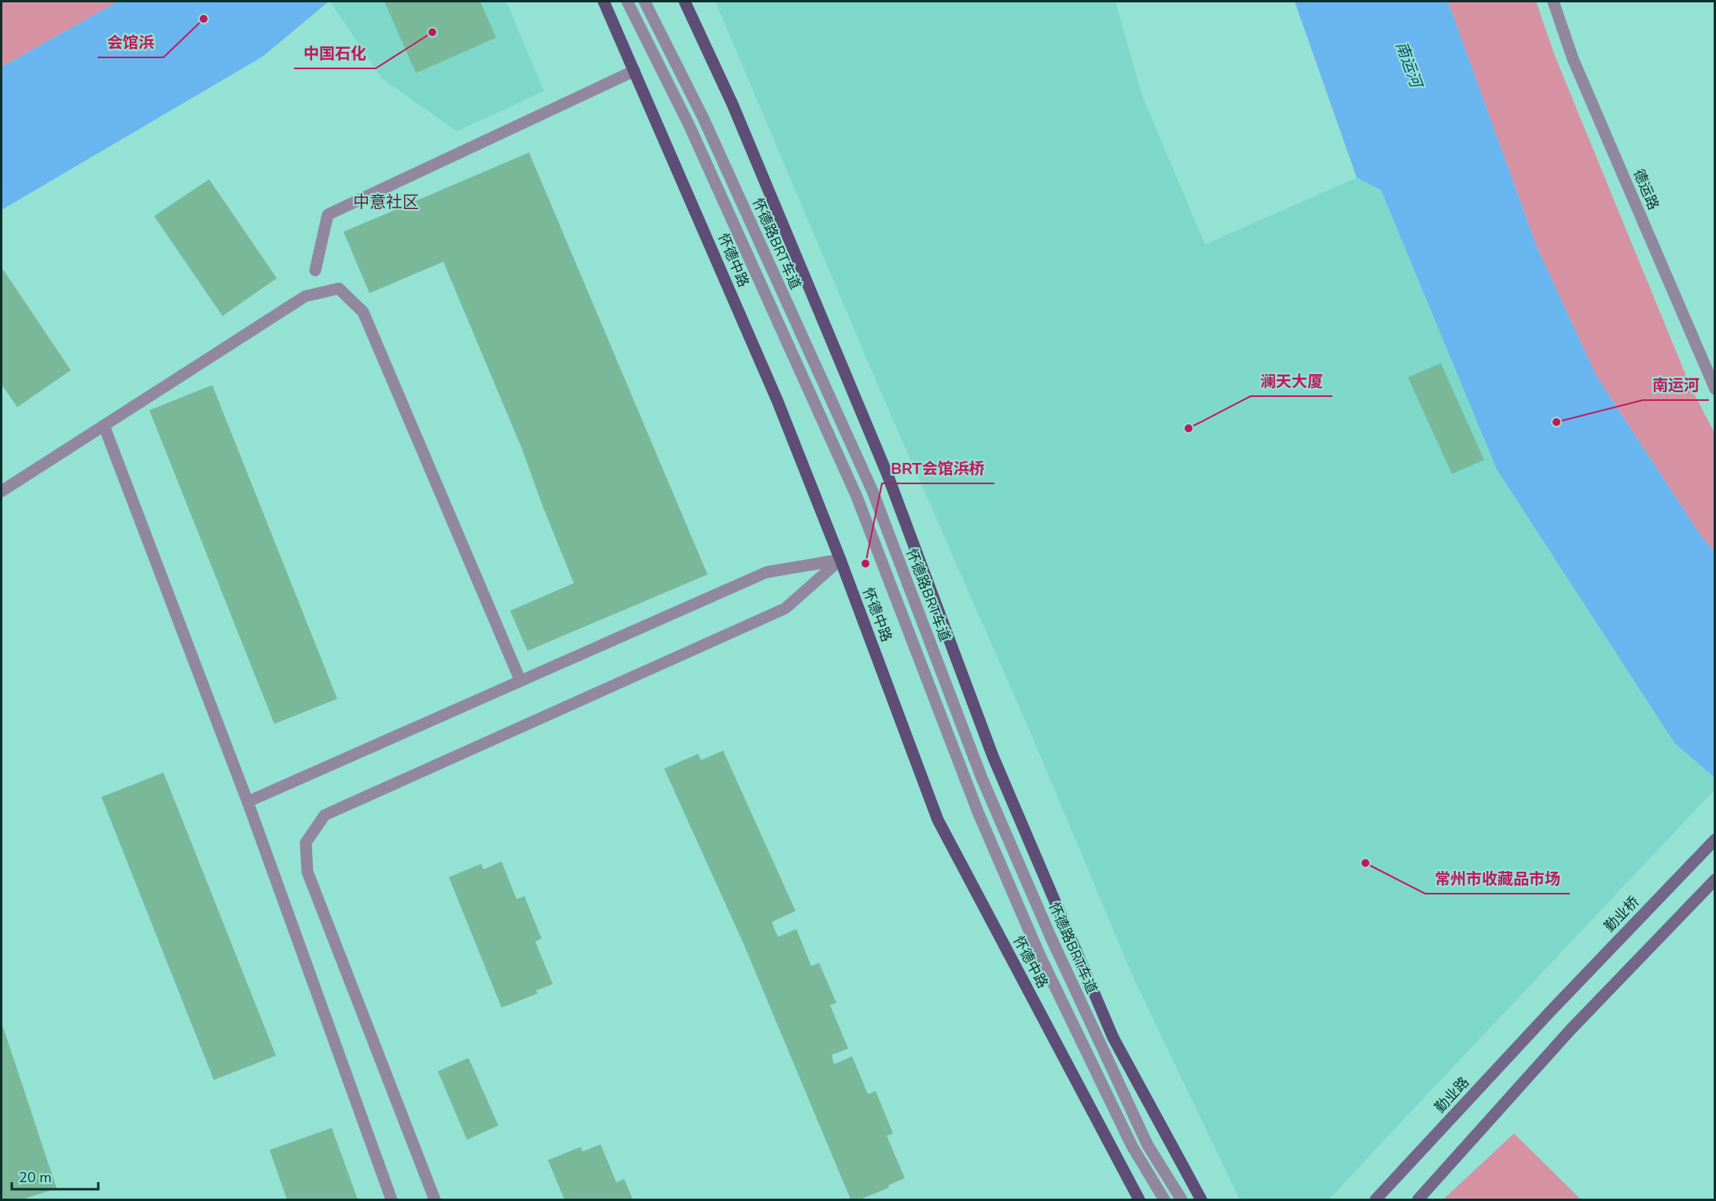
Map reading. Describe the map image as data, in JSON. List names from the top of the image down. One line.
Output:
{"streets":{"main road":["怀德中路","勤业桥","勤业路"],"street":["德运路","怀德路BRT车道"]},"crossings":[["勤业桥","勤业路"]],"districts":["中意社区"],"water":["南运河"],"places":["会馆浜","中国石化","南运河","澜天大厦","BRT会馆浜桥","常州市收藏品市场"],"scale_bar":"20 m"}
